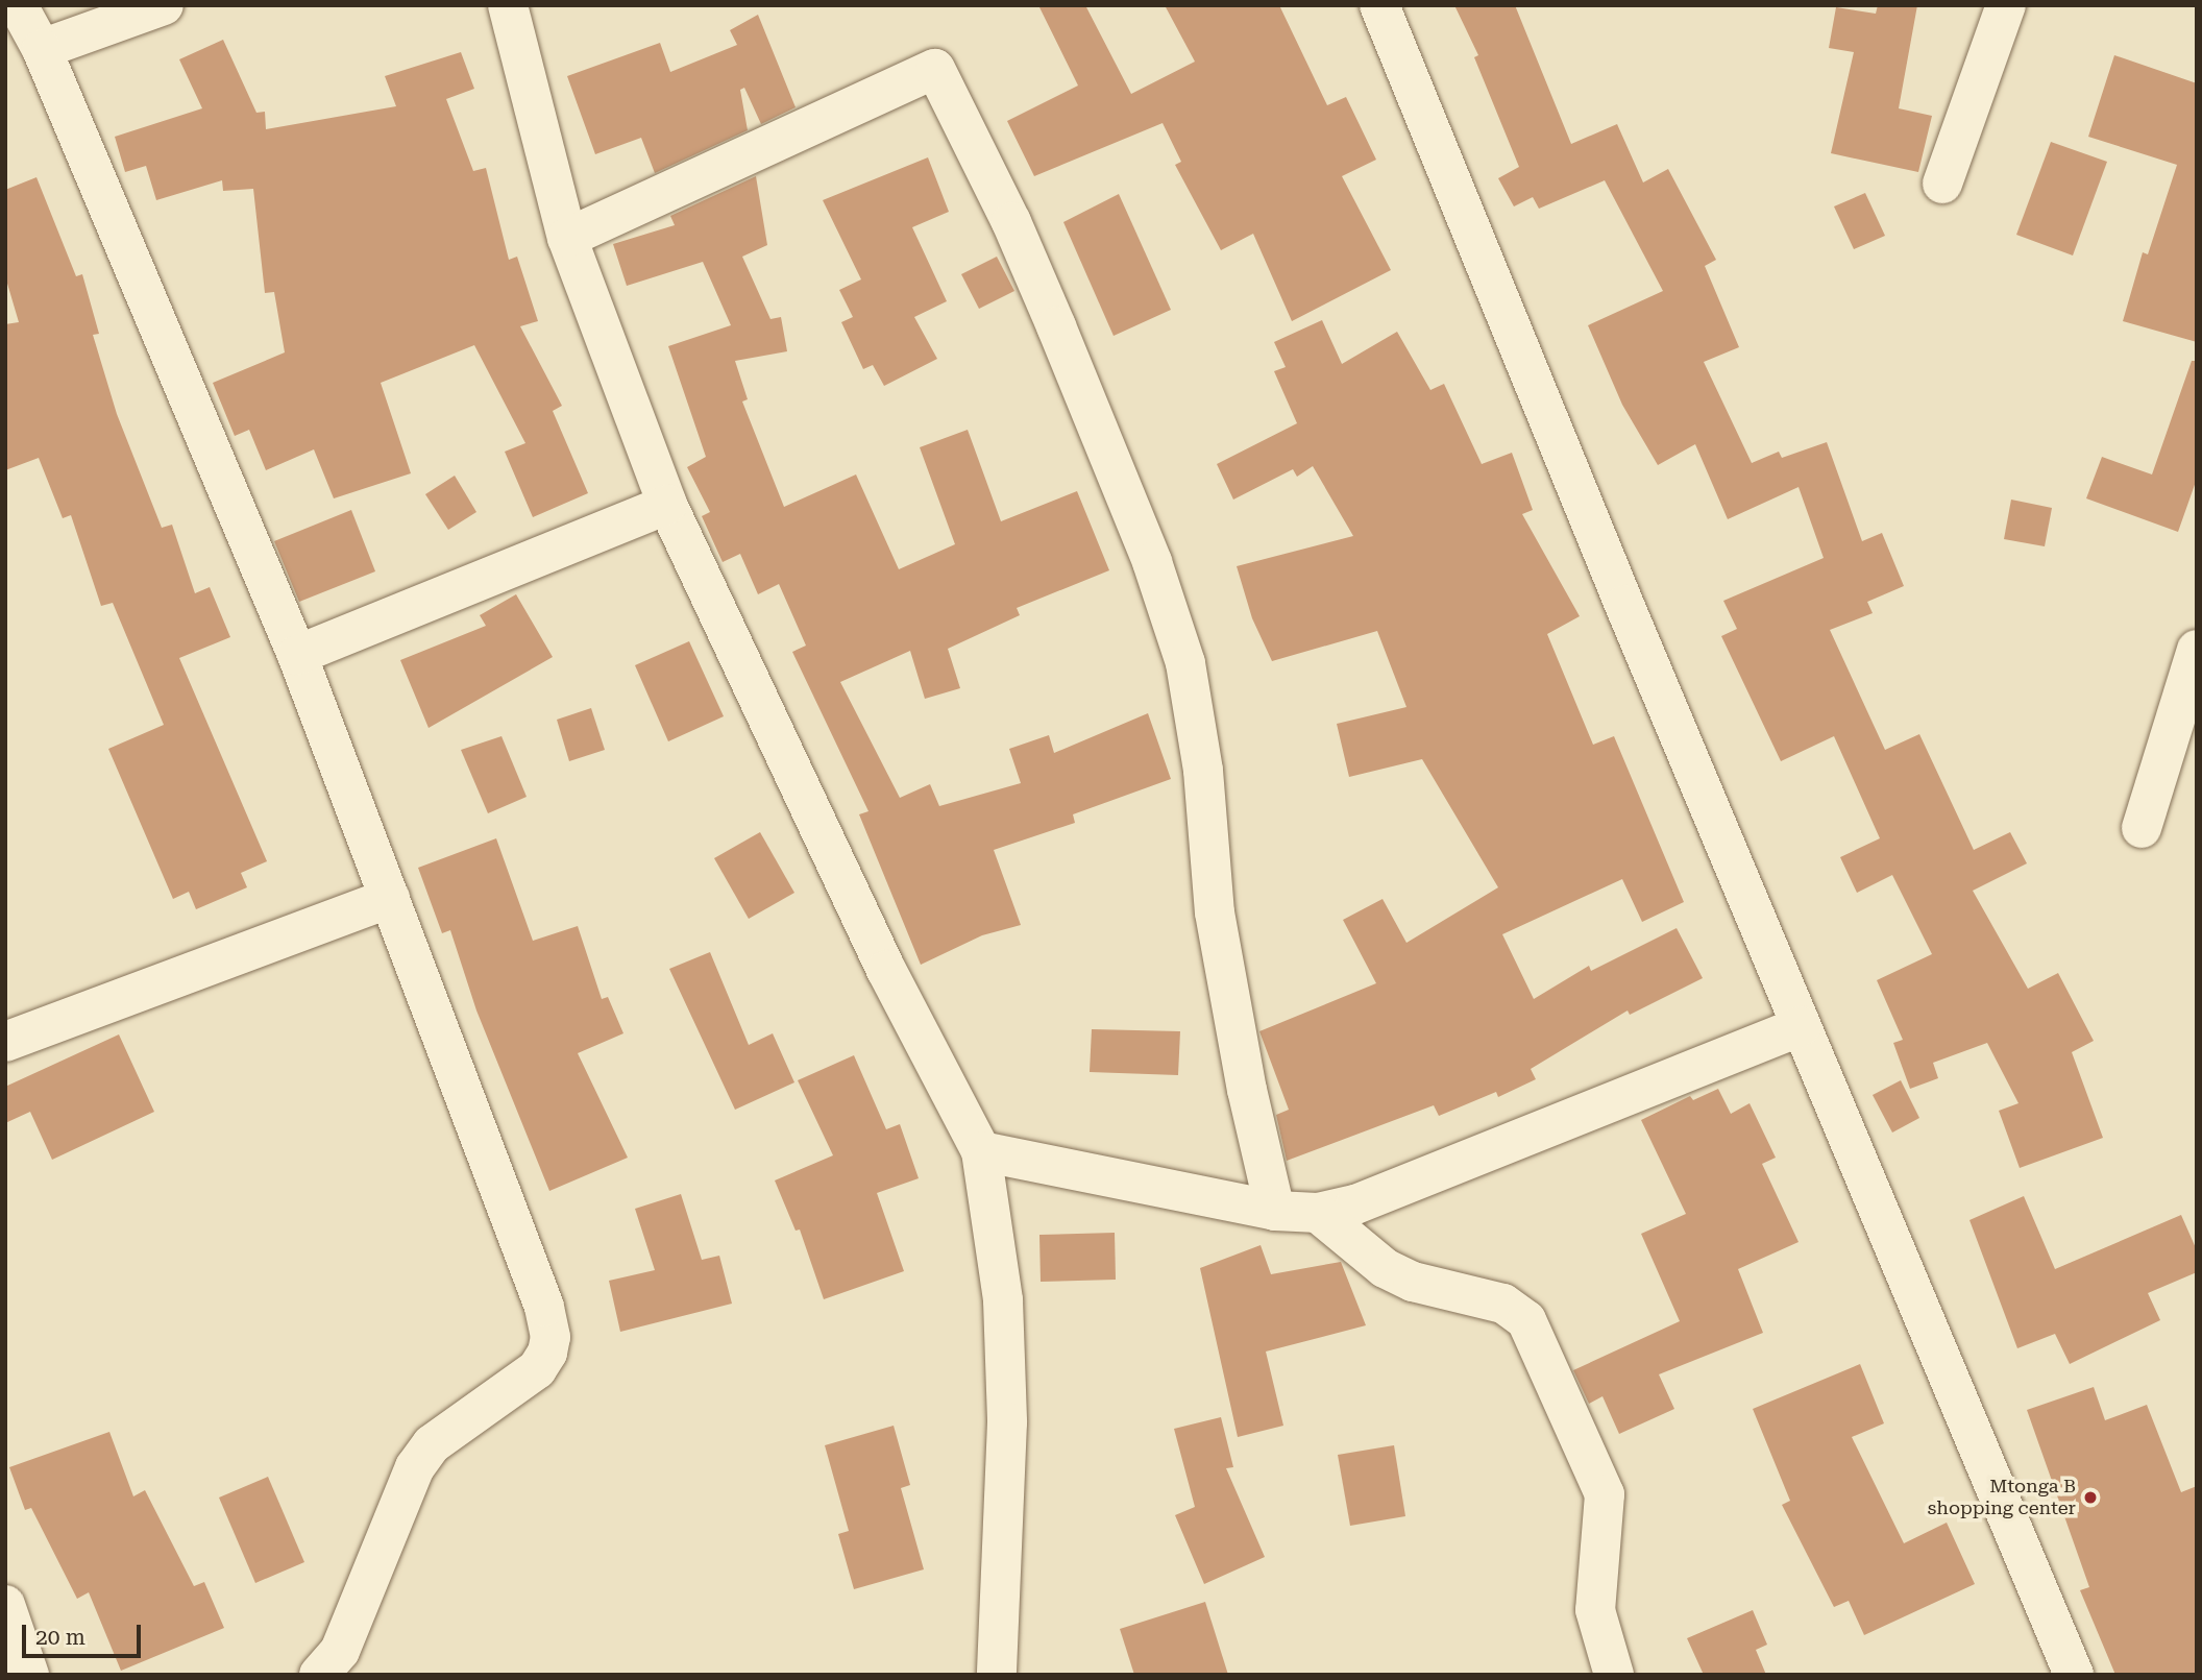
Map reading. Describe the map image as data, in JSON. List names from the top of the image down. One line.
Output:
{"places":["Mtonga B shopping center"],"scale_bar":"20 m"}
